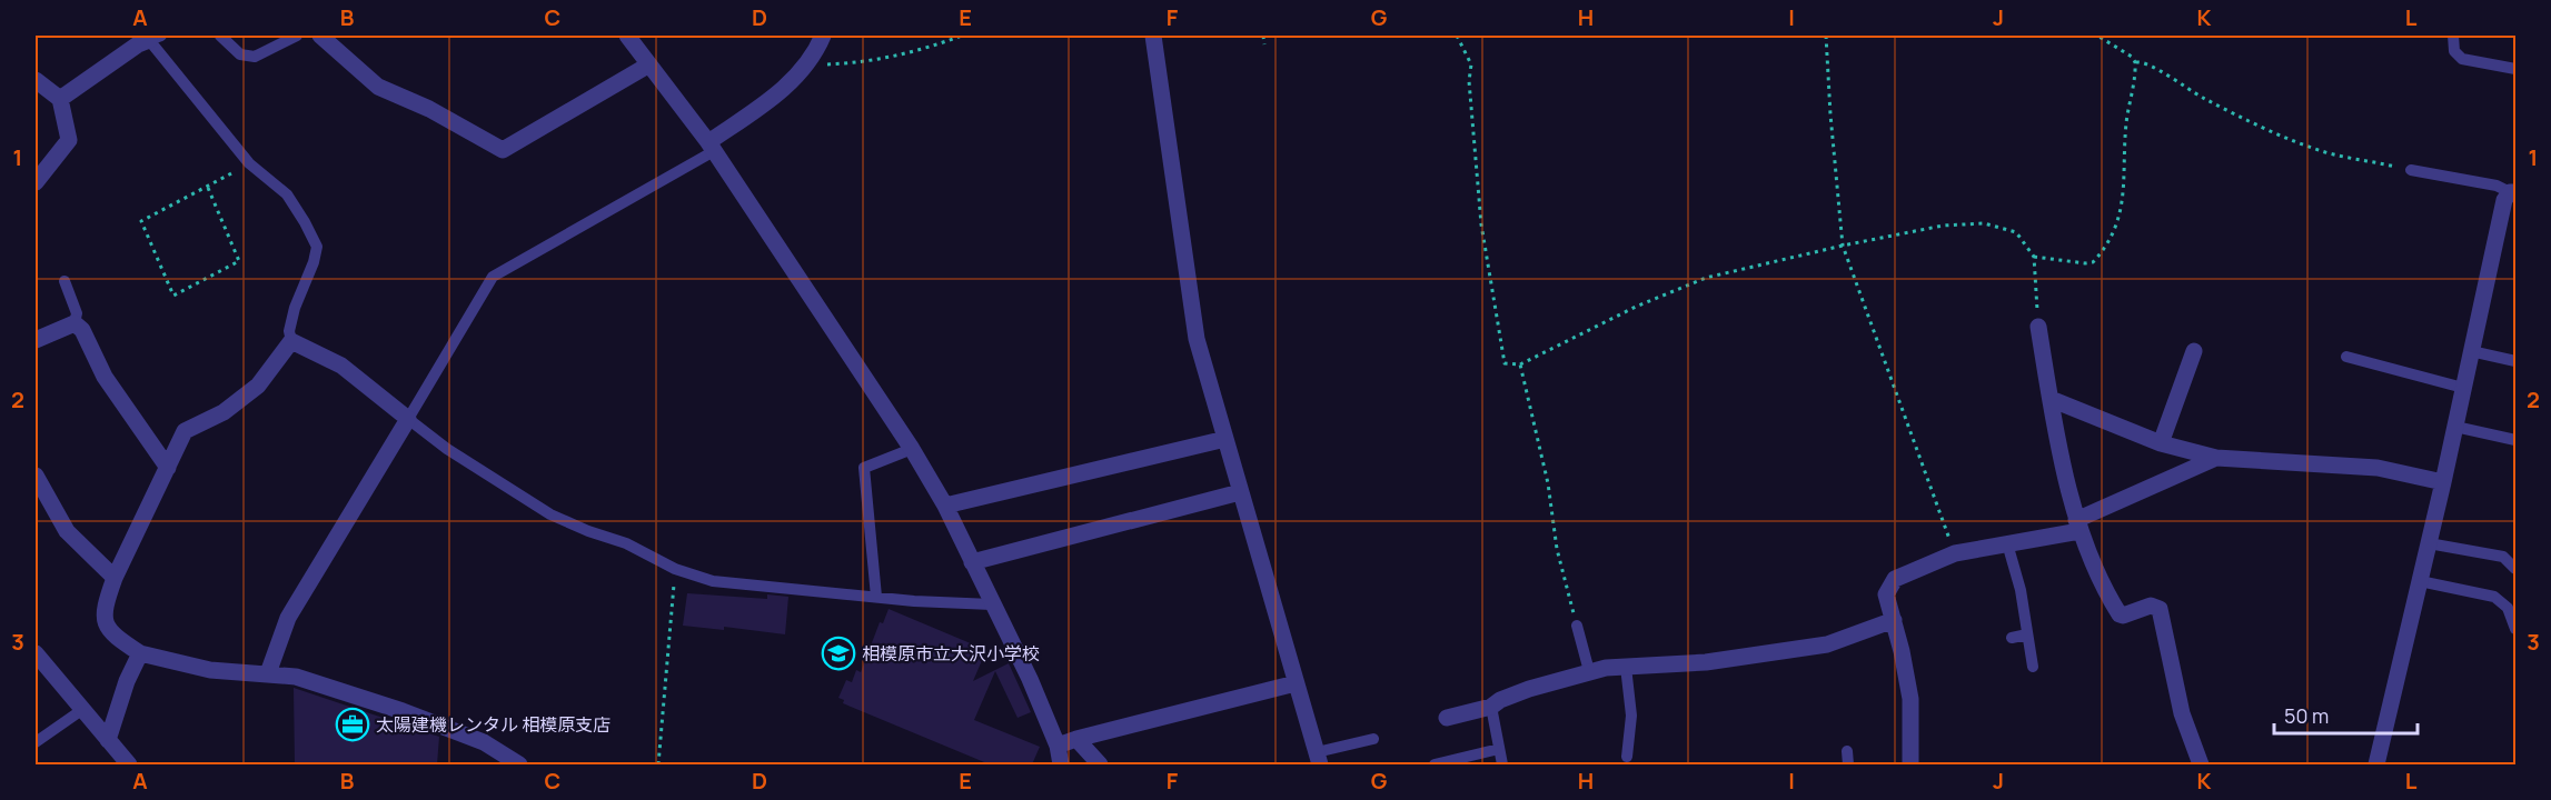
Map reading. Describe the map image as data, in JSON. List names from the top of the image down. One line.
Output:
{"places":{"school or university":["相模原市立大沢小学校"],"office":["太陽建機レンタル 相模原支店"]},"scale_bar":"50 m","grid":{"columns":["A","B","C","D","E","F","G","H","I","J","K","L"],"rows":["1","2","3"]}}
